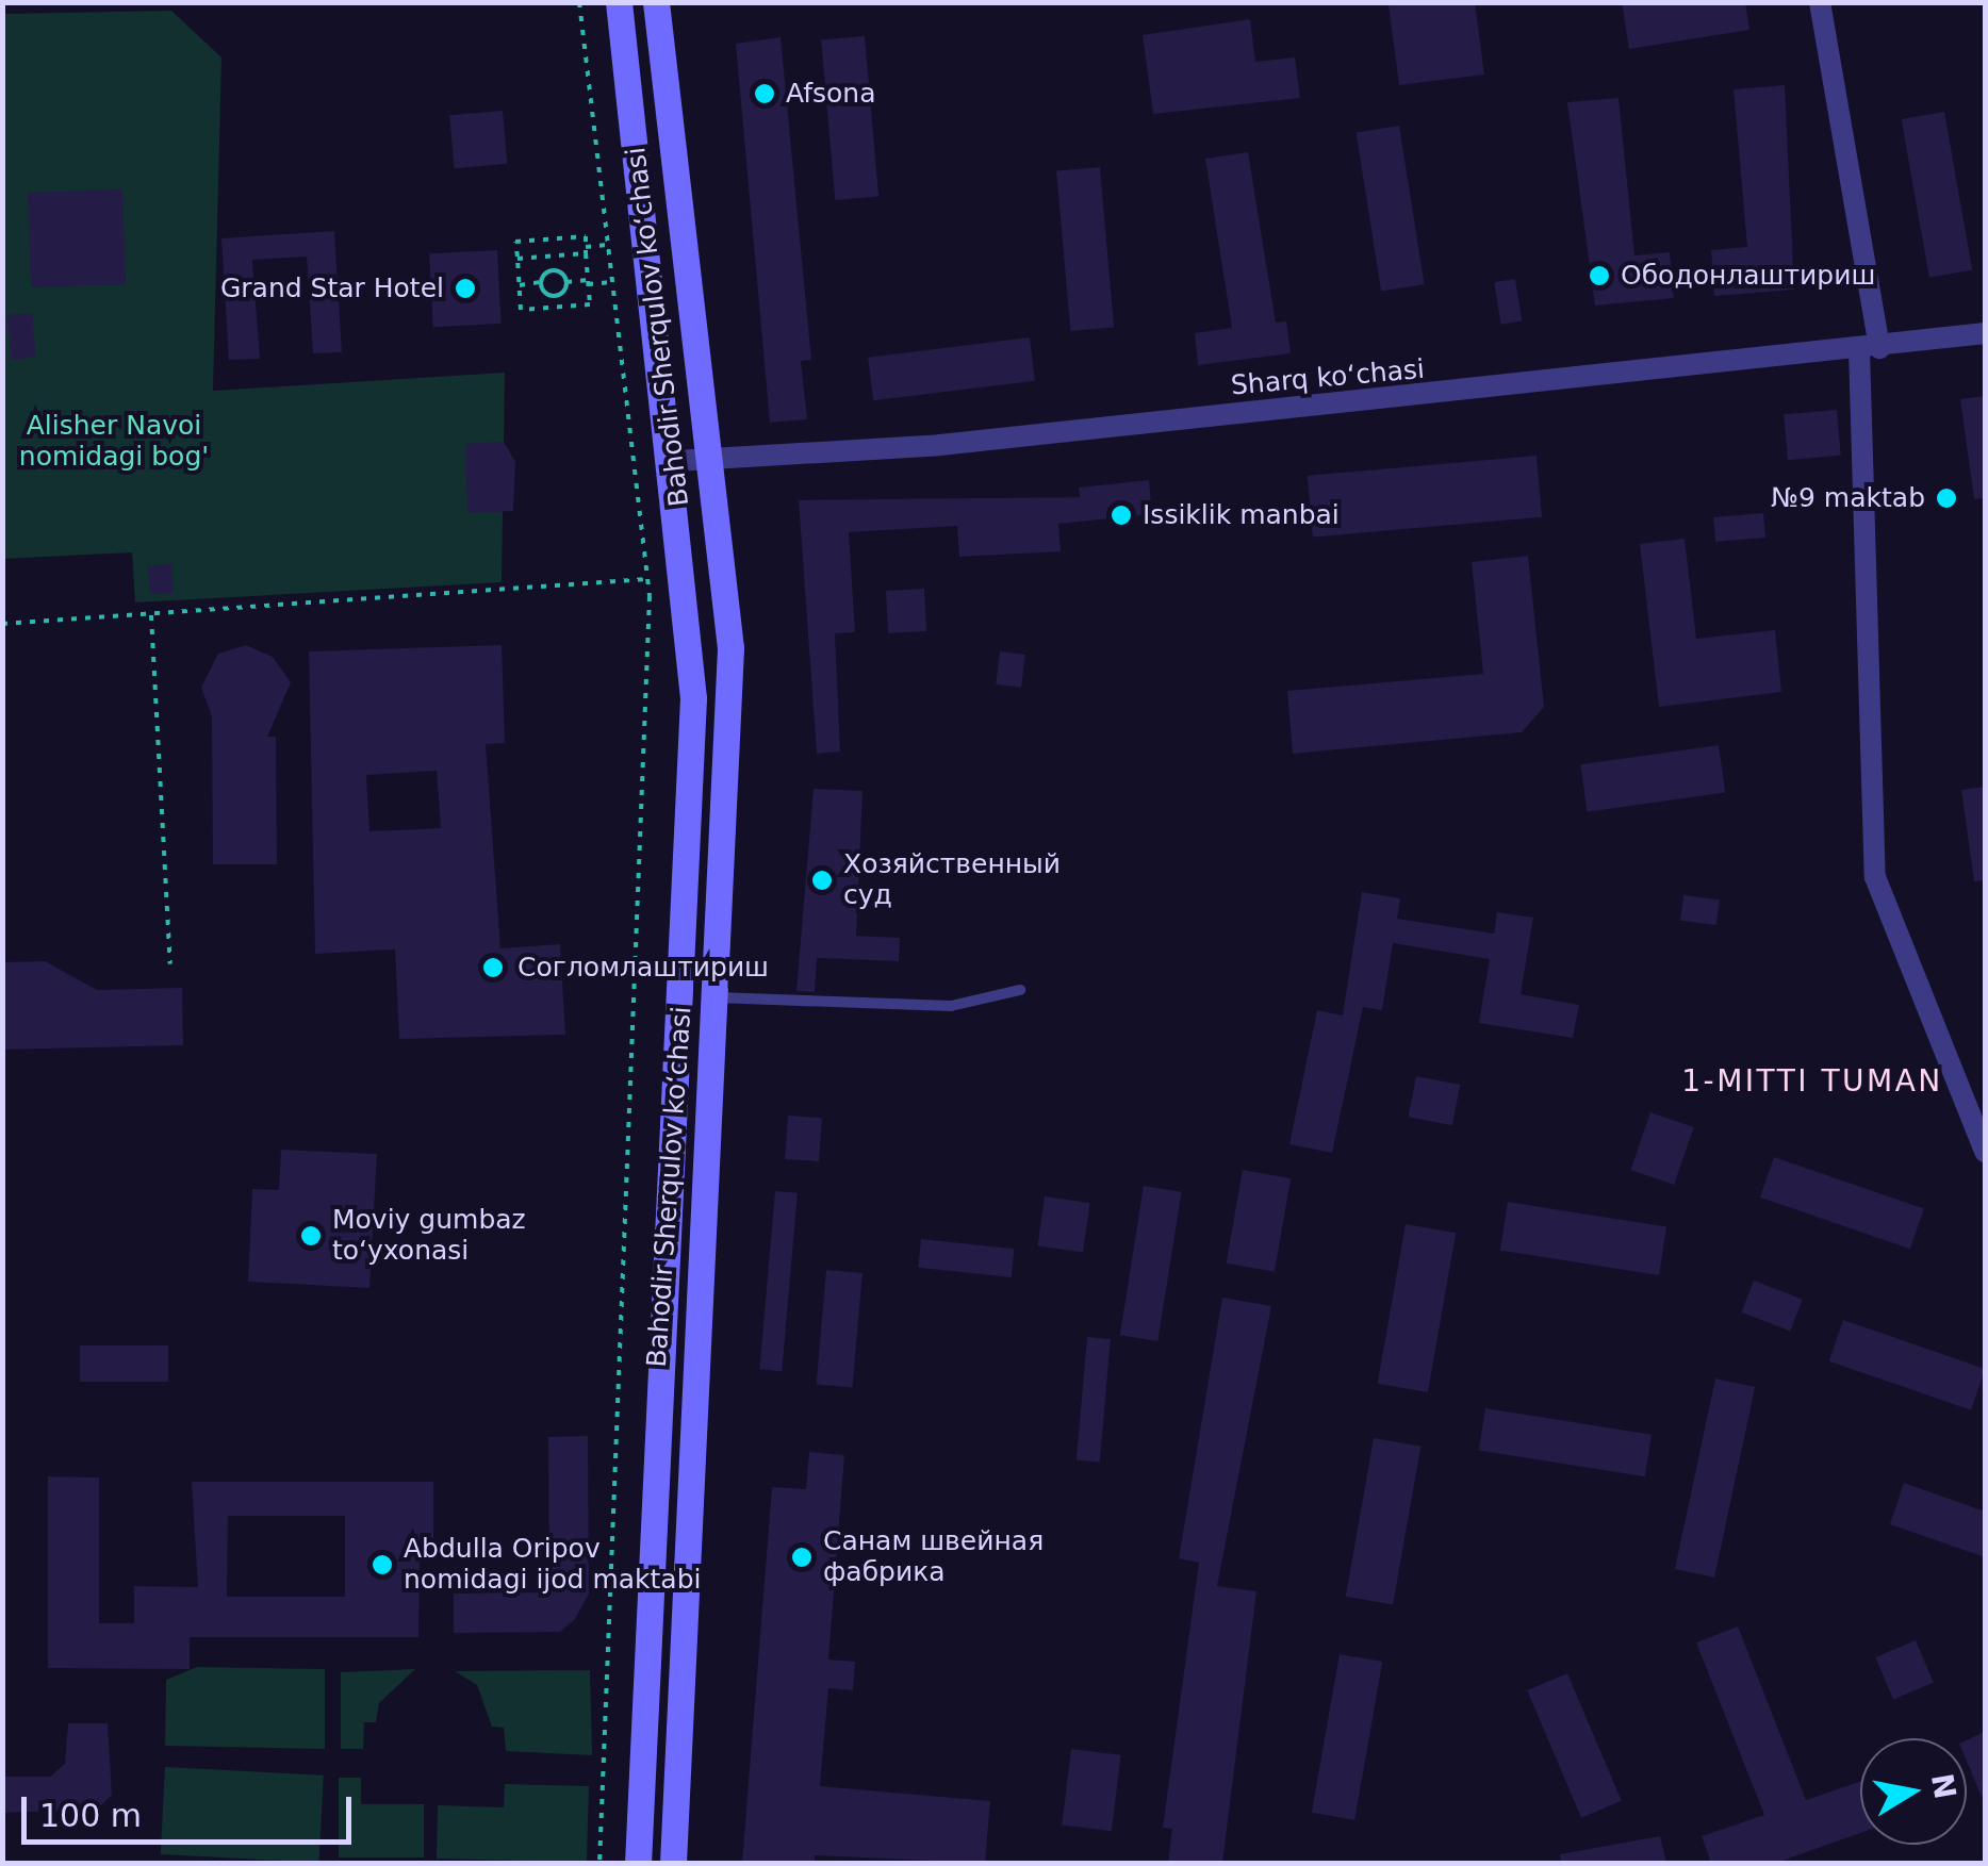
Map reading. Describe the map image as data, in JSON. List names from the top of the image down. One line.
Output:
{"streets":{"main road":["Bahodir Sherqulov ko‘chasi"],"street":["Sharq ko‘chasi"]},"crossings":[["Bahodir Sherqulov ko‘chasi","Sharq ko‘chasi"]],"districts":["1-MITTI TUMAN"],"parks":["Alisher Navoi nomidagi bog'"],"places":["Afsona","Ободонлаштириш","Grand Star Hotel","№9 maktab","Issiklik manbai","Хозяйственный суд","Согломлаштириш","Moviy gumbaz to‘yxonasi","Санам швейная фабрика","Abdulla Oripov nomidagi ijod maktabi"],"scale_bar":"100 m","north":"right"}
